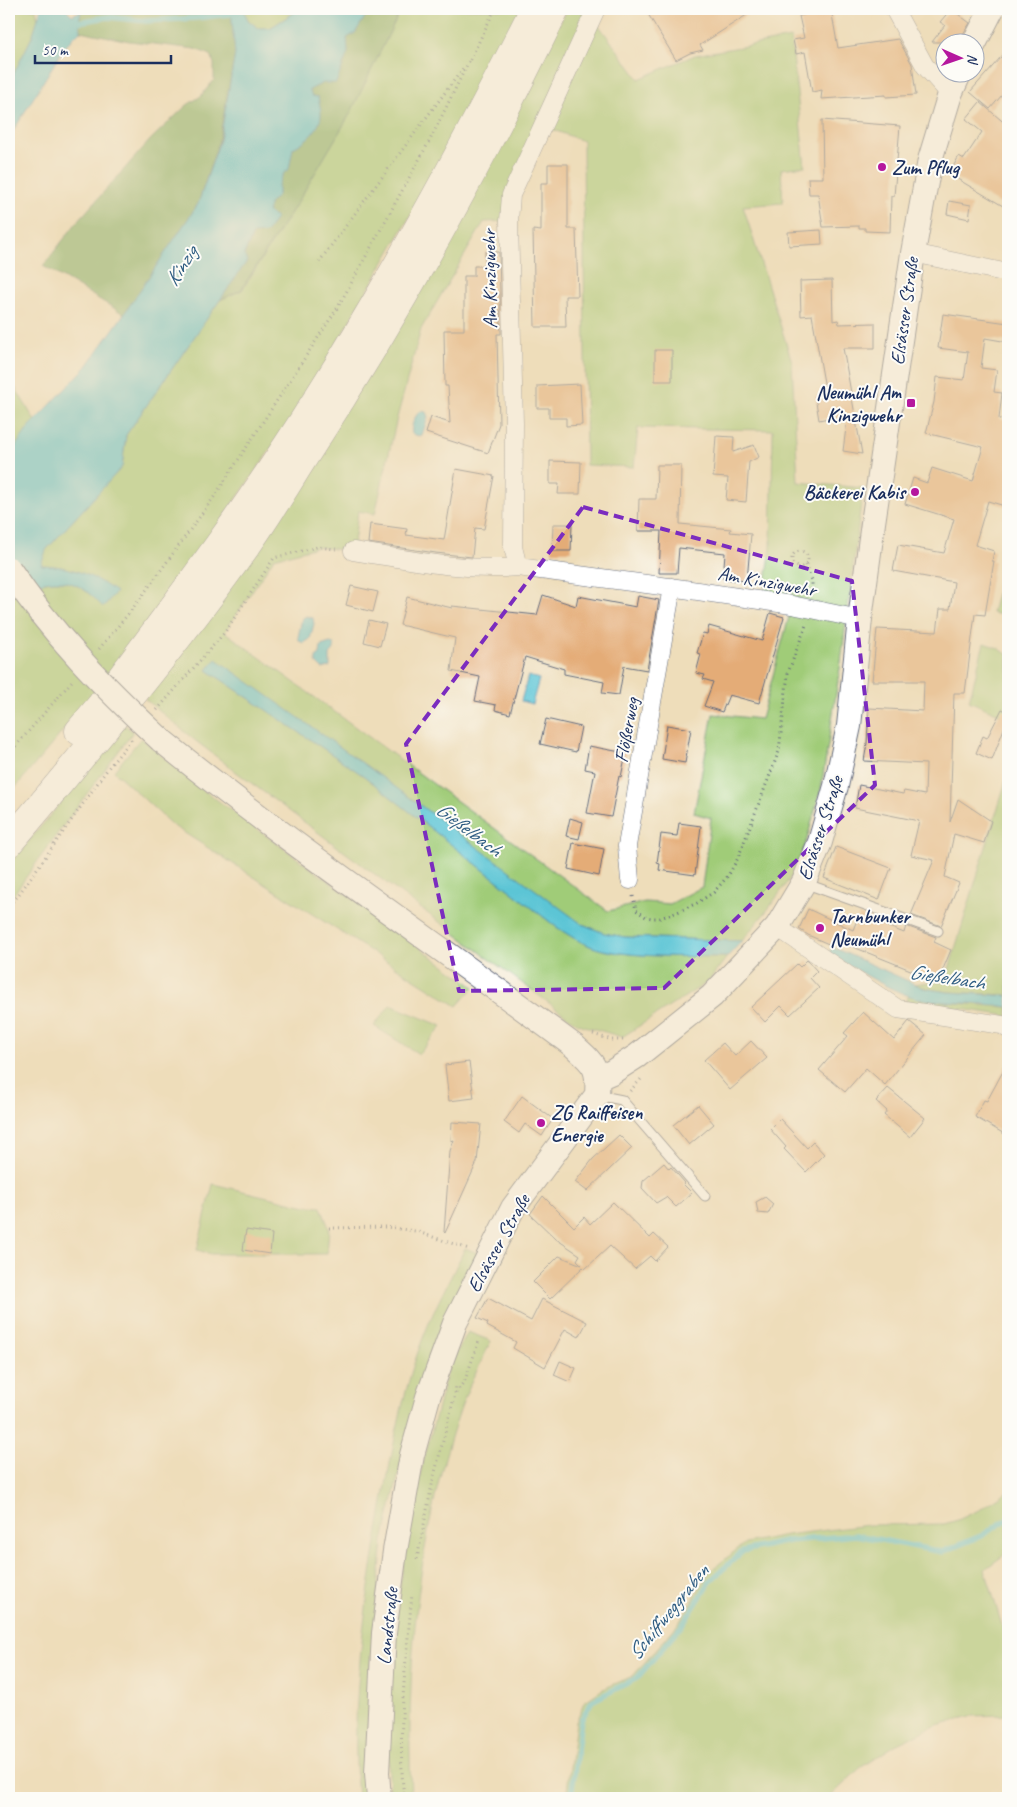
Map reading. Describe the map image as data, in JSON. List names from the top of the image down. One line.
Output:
{"streets":{"street":["Am Kinzigwehr","Elsässer Straße","Flößerweg","Landstraße"]},"crossings":[["Am Kinzigwehr","Elsässer Straße"],["Am Kinzigwehr","Flößerweg"],["Elsässer Straße","Landstraße"]],"water":["Kinzig","Gießelbach","Schiffweggraben"],"places":{"other":["Zum Pflug","Bäckerei Kabis","Tarnbunker Neumühl","ZG Raiffeisen Energie"],"transit":["Neumühl Am Kinzigwehr"]},"scale_bar":"50 m","north":"right"}
